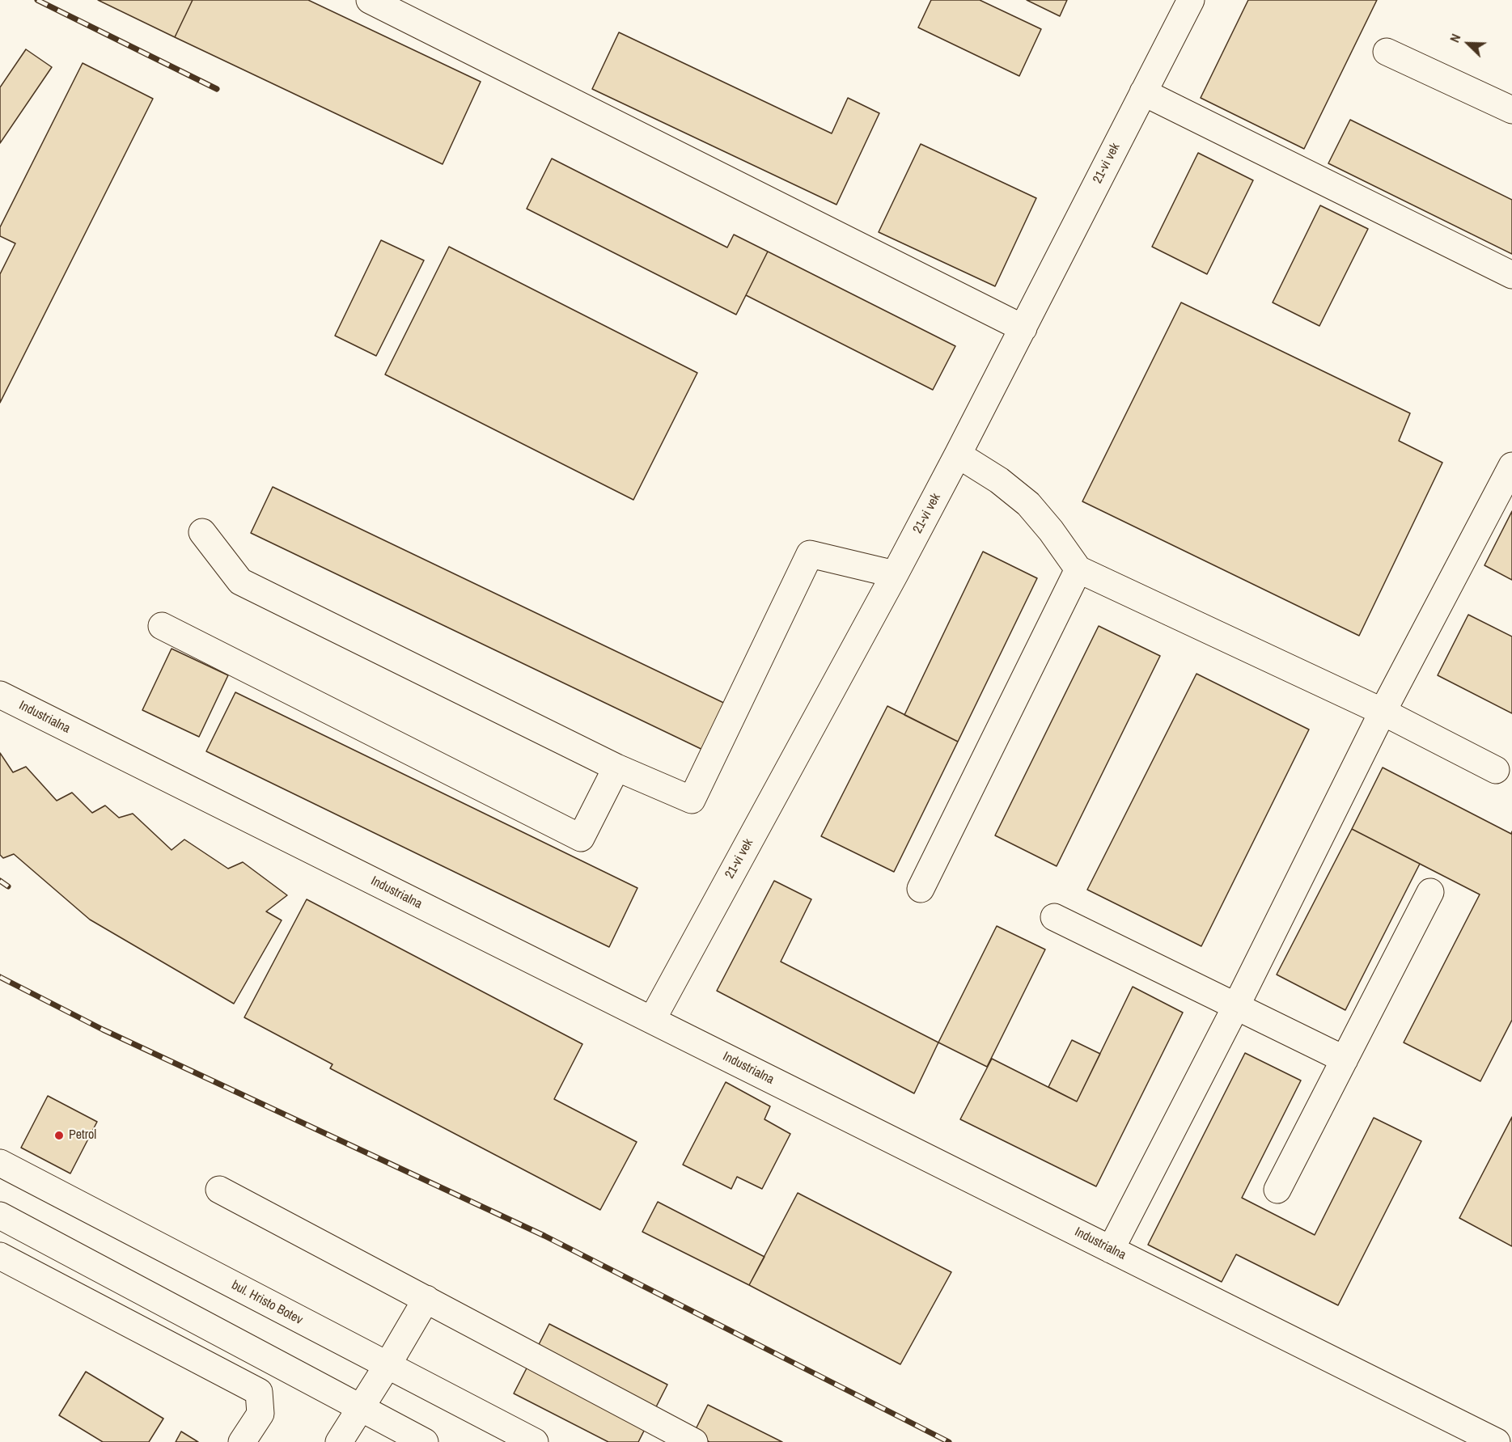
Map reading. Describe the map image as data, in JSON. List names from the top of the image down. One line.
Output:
{"streets":{"street":["21-vi vek","Industrialna","bul. Hristo Botev"]},"crossings":[["21-vi vek","Industrialna"]],"places":["Petrol"],"north":"top left"}
